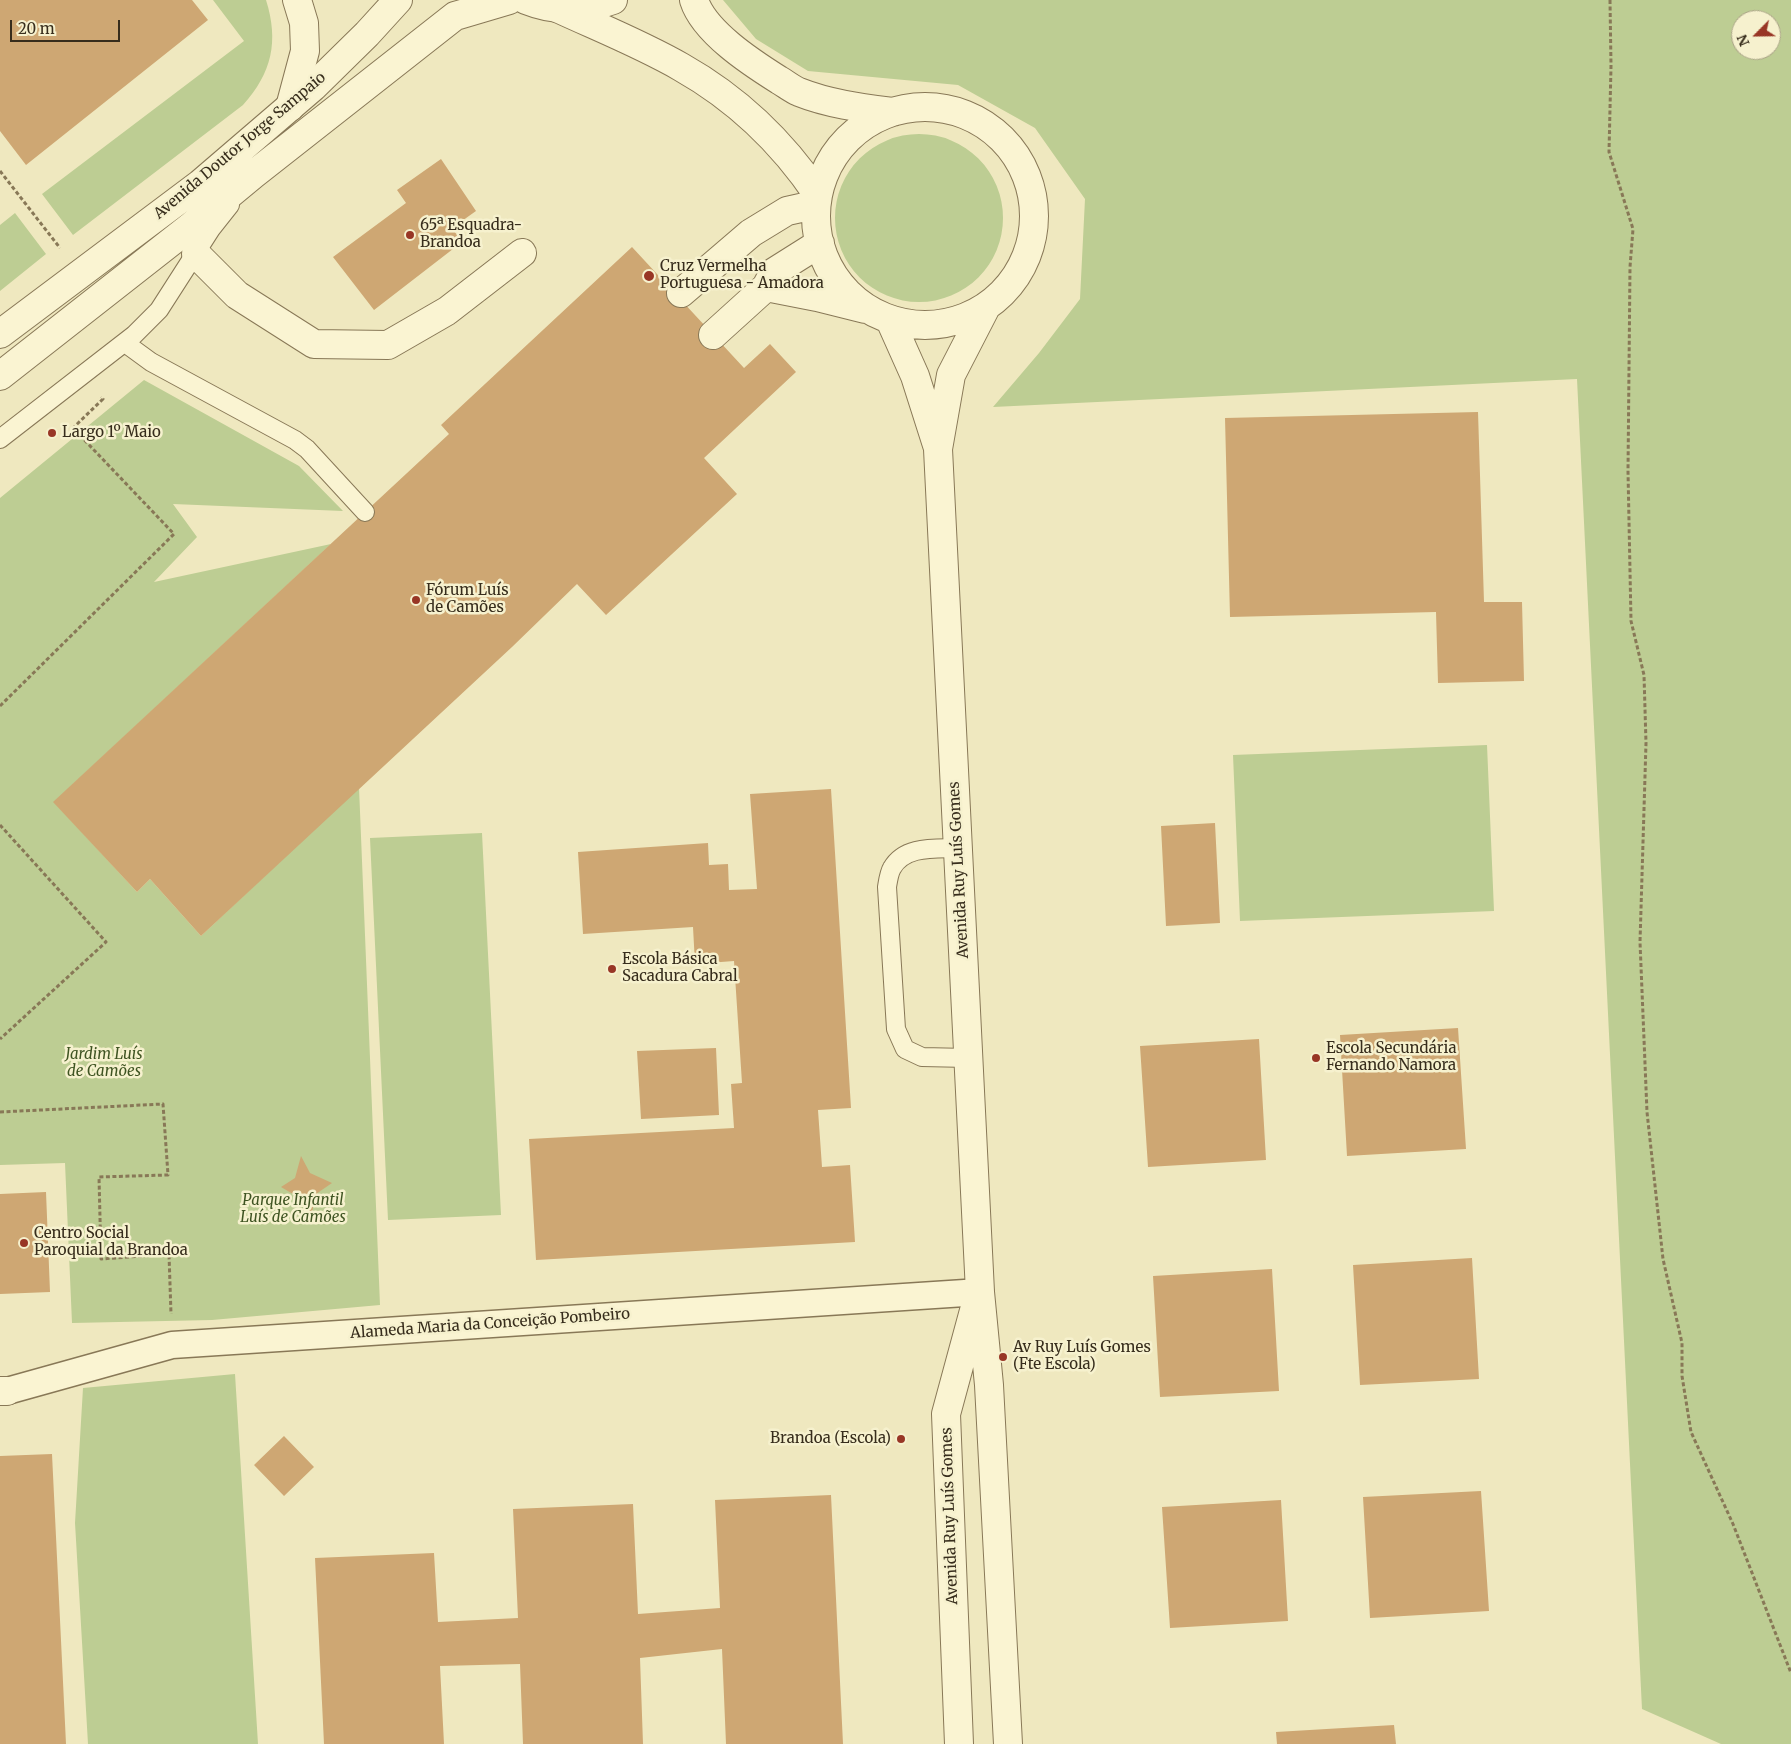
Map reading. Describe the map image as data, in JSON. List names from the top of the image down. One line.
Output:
{"streets":{"street":["Avenida Doutor Jorge Sampaio","Avenida Ruy Luís Gomes","Alameda Maria da Conceição Pombeiro"]},"crossings":[["Avenida Ruy Luís Gomes","Alameda Maria da Conceição Pombeiro"]],"parks":["Jardim Luís de Camões","Parque Infantil Luís de Camões"],"places":["65ª Esquadra- Brandoa","Cruz Vermelha Portuguesa - Amadora","Largo 1º Maio","Fórum Luís de Camões","Escola Básica Sacadura Cabral","Escola Secundária Fernando Namora","Centro Social Paroquial da Brandoa","Av Ruy Luís Gomes (Fte Escola)","Brandoa (Escola)"],"scale_bar":"20 m","north":"bottom left"}
